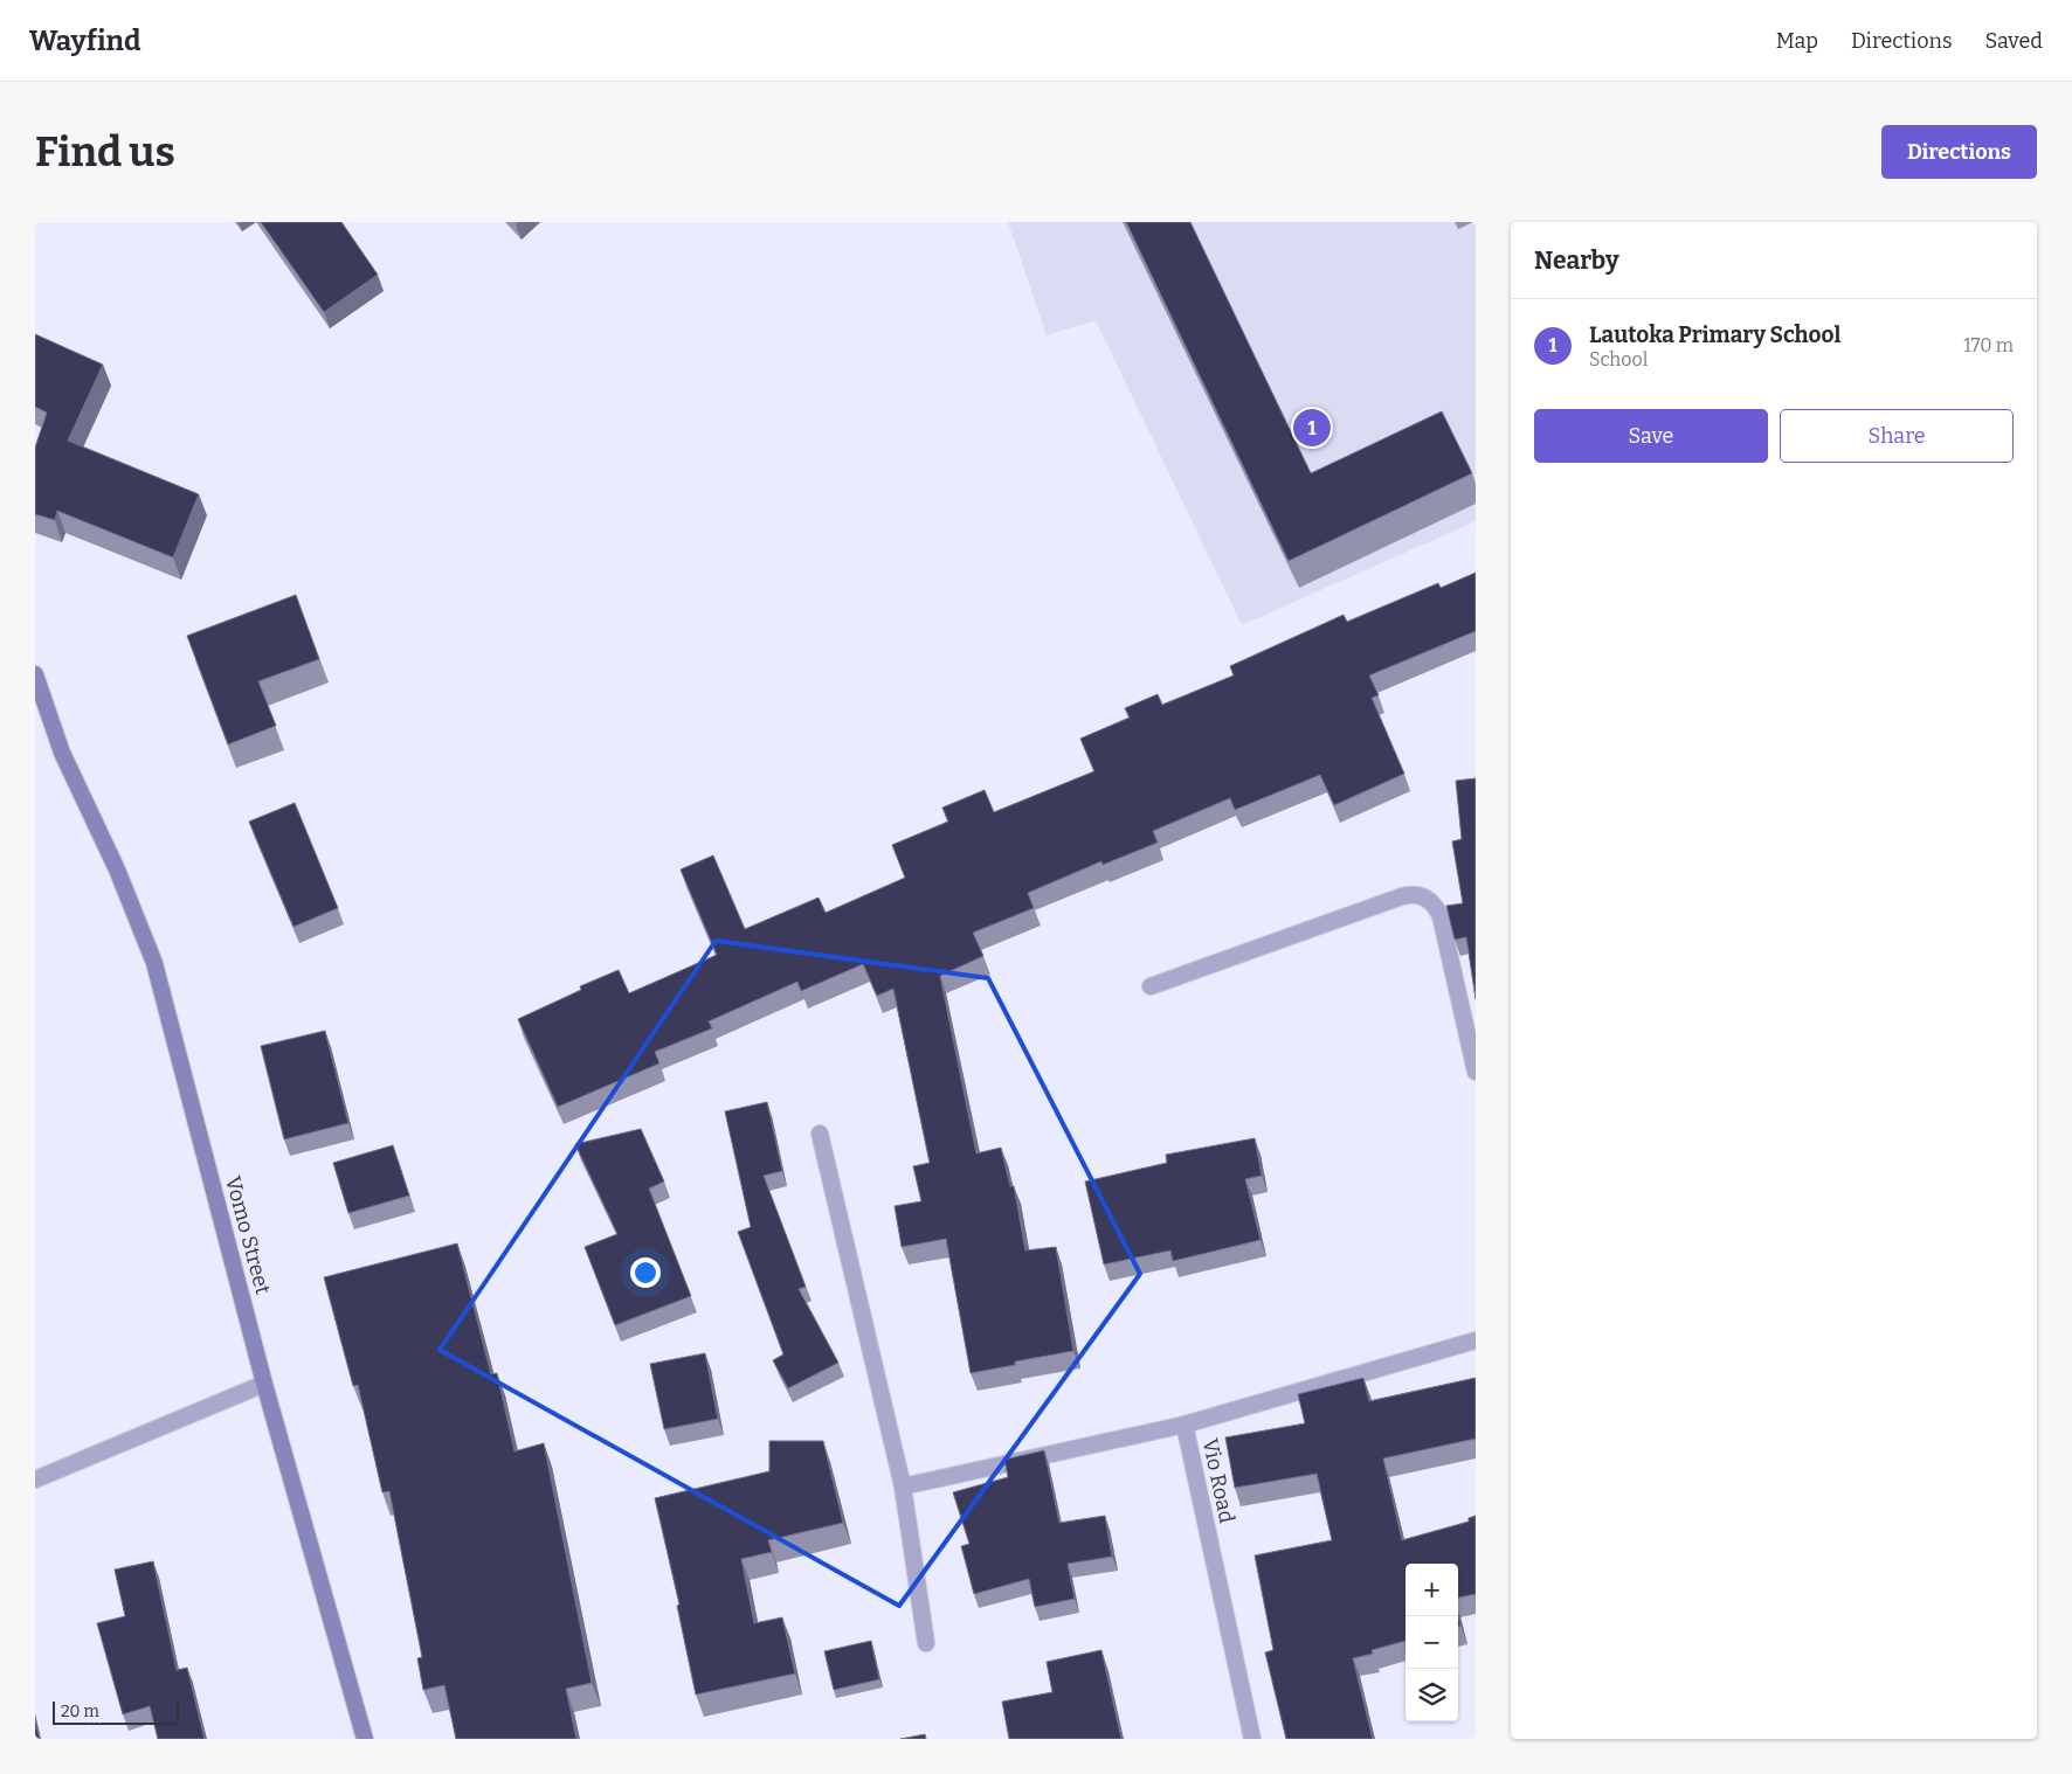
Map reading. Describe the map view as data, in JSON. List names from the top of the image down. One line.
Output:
{"streets":{"main road":["Vomo Street"],"street":["Vio Road"]},"scale_bar":"20 m","page":{"header":"Wayfind","nav":["Map","Directions","Saved"],"buttons":["Directions",["Save","Share"]],"title":"Find us","heading":"Nearby","list":[{"mark":"1","name":"Lautoka Primary School","note":"School","value":"170 m"}],"pins":"1","map_buttons":["+","−"],"scale":"20 m"}}
